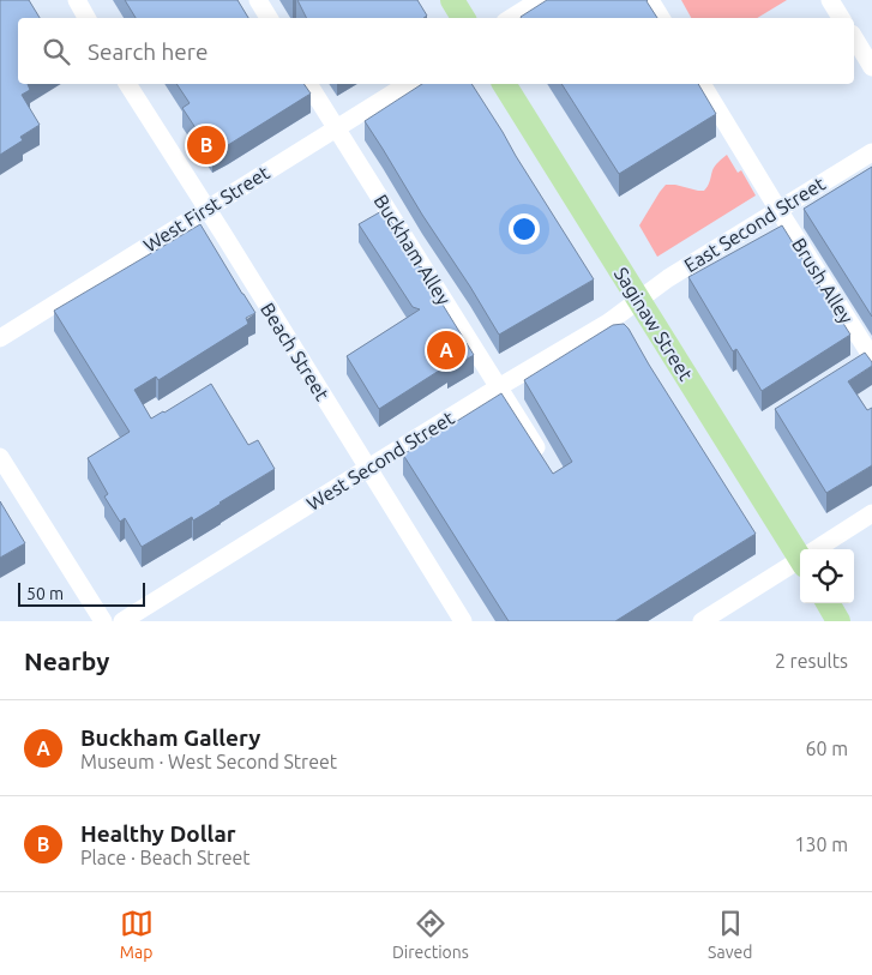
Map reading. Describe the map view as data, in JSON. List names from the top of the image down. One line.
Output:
{"streets":{"main road":["Saginaw Street"],"street":["West First Street","East Second Street","Buckham Alley","Brush Alley","Beach Street","West Second Street"]},"crossings":[["West First Street","Buckham Alley"],["West First Street","Beach Street"],["East Second Street","Brush Alley"],["East Second Street","Saginaw Street"],["East Second Street","West Second Street"],["Buckham Alley","West Second Street"],["Saginaw Street","West Second Street"],["Beach Street","West Second Street"]],"scale_bar":"50 m","page":{"search":"Search here","pins":["B","A"],"scale":"50 m","heading":["Nearby","2 results"],"list":[{"mark":"A","name":"Buckham Gallery","note":"Museum · West Second Street","value":"60 m"},{"mark":"B","name":"Healthy Dollar","note":"Place · Beach Street","value":"130 m"}],"nav":["Map","Directions","Saved"]}}
